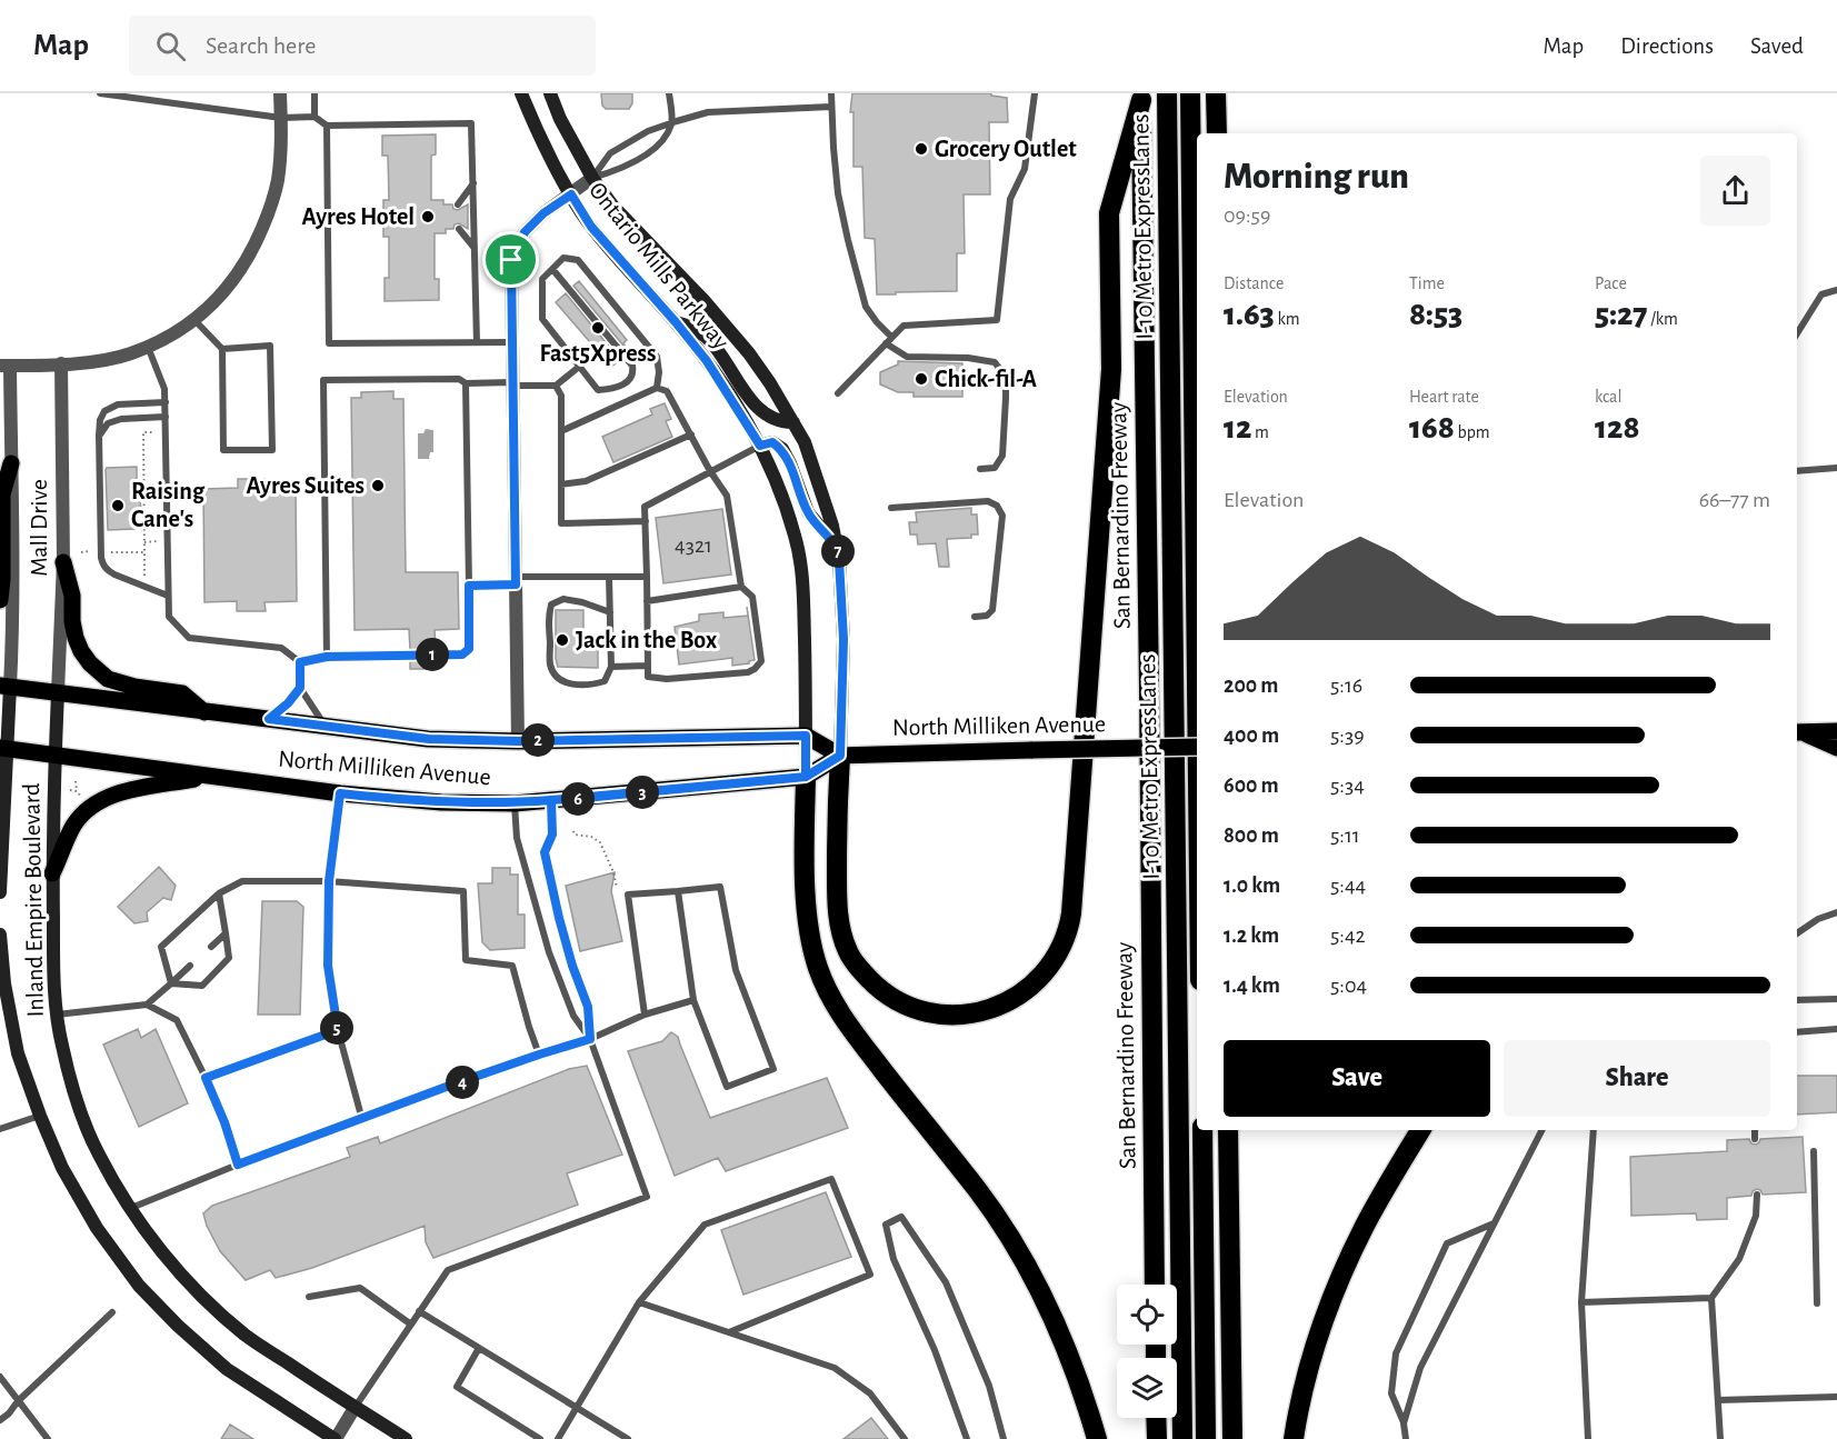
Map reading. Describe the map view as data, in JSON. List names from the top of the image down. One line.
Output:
{"streets":{"highway":["I-10 Metro ExpressLanes","San Bernardino Freeway"],"main road":["Ontario Mills Parkway","North Milliken Avenue","Inland Empire Boulevard"],"street":["Mall Drive"]},"crossings":[["Ontario Mills Parkway","North Milliken Avenue"],["Mall Drive","North Milliken Avenue"],["Mall Drive","Inland Empire Boulevard"],["North Milliken Avenue","Inland Empire Boulevard"]],"places":["Grocery Outlet","Ayres Hotel","Fast5Xpress","Chick-fil-A","Ayres Suites","Raising Cane's","Jack in the Box"],"house_numbers":["4321"],"page":{"header":"Map","search":"Search here","nav":["Map","Directions","Saved"],"heading":["Morning run","09:59"],"stats":[["Distance","1.63 km"],["Time","8:53"],["Pace","5:27 /km"],["Elevation","12 m"],["Heart rate","168 bpm"],["kcal","128"]],"chart":["Elevation","66–77 m"],"pins":["7","1","2","3","6","5","4"],"list":[{"name":"200 m","note":"5:16"},{"name":"400 m","note":"5:39"},{"name":"600 m","note":"5:34"},{"name":"800 m","note":"5:11"},{"name":"1.0 km","note":"5:44"},{"name":"1.2 km","note":"5:42"},{"name":"1.4 km","note":"5:04"}],"buttons":["Save","Share"]}}
